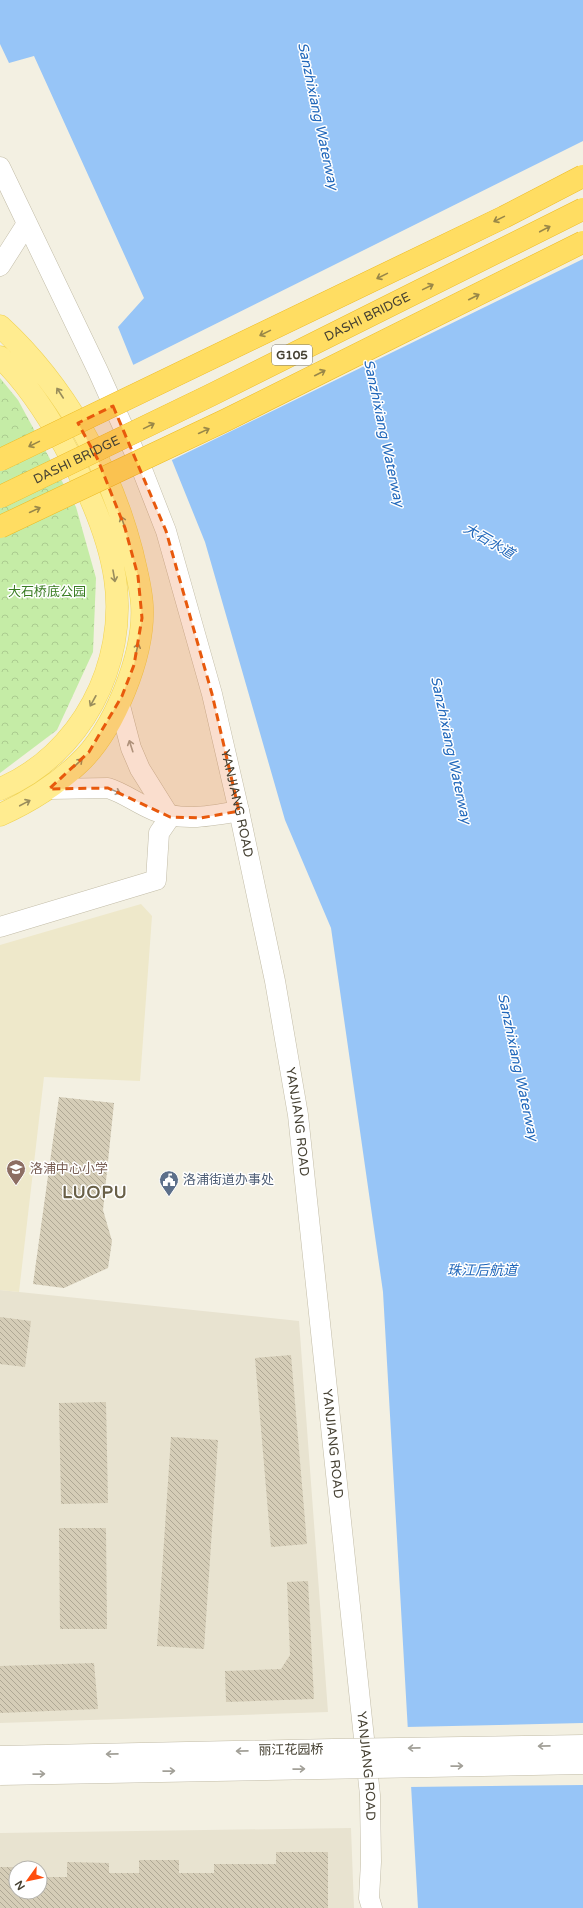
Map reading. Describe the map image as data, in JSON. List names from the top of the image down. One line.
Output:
{"streets":{"highway":["DASHI BRIDGE","G105"],"street":["YANJIANG ROAD","丽江花园桥"]},"districts":["LUOPU"],"water":["Sanzhixiang Waterway","大石水道","珠江后航道"],"parks":["大石桥底公园"],"places":{"school or university":["洛浦中心小学"],"public building":["洛浦街道办事处"]},"north":"bottom left"}
